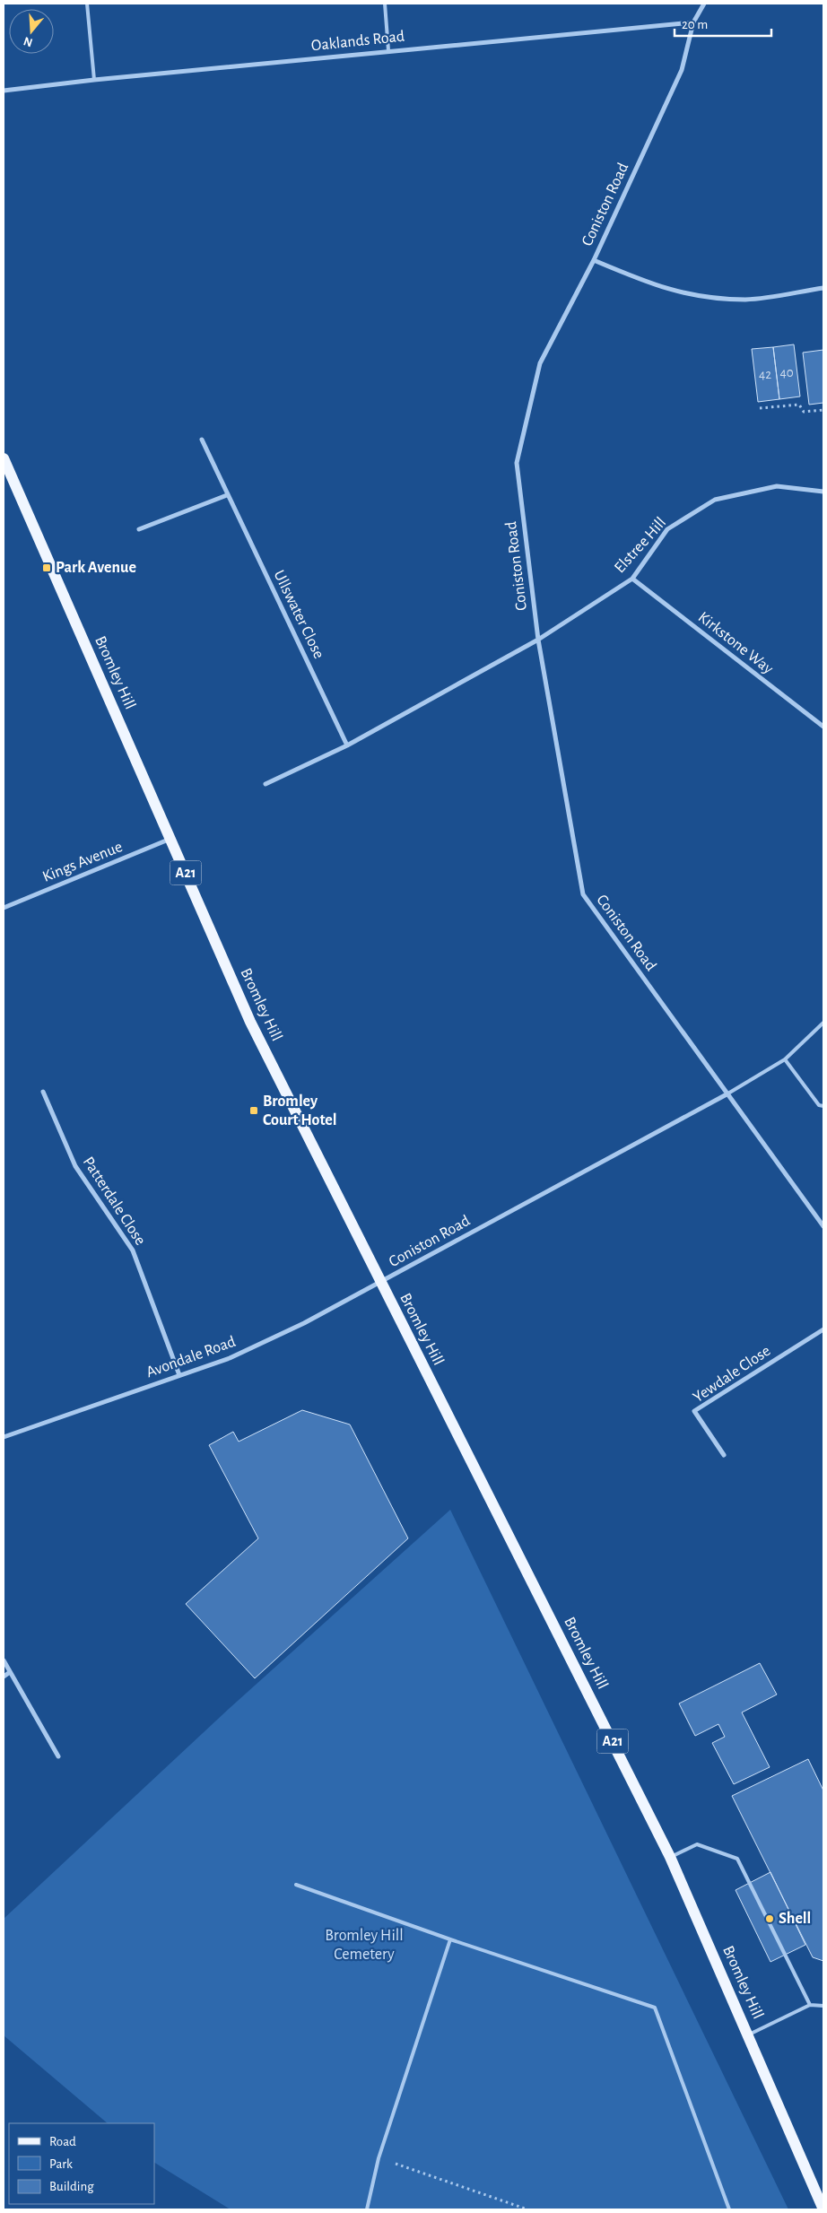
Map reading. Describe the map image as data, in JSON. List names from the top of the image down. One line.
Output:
{"streets":{"main road":["Bromley Hill","A21"],"street":["Oaklands Road","Coniston Road","Elstree Hill","Ullswater Close","Kirkstone Way","Kings Avenue","Patterdale Close","Avondale Road","Yewdale Close"]},"crossings":[["Oaklands Road","Coniston Road"],["Coniston Road","Elstree Hill"],["Coniston Road","Bromley Hill"],["Coniston Road","Avondale Road"],["Elstree Hill","Kirkstone Way"],["Bromley Hill","Kings Avenue"],["Bromley Hill","Avondale Road"],["Patterdale Close","Avondale Road"]],"parks":["Bromley Hill Cemetery"],"places":{"transit":["Park Avenue","Bromley Court Hotel"],"other":["Shell"]},"house_numbers":["40","42"],"legend":["Road","Park","Building"],"scale_bar":"20 m","north":"bottom"}
